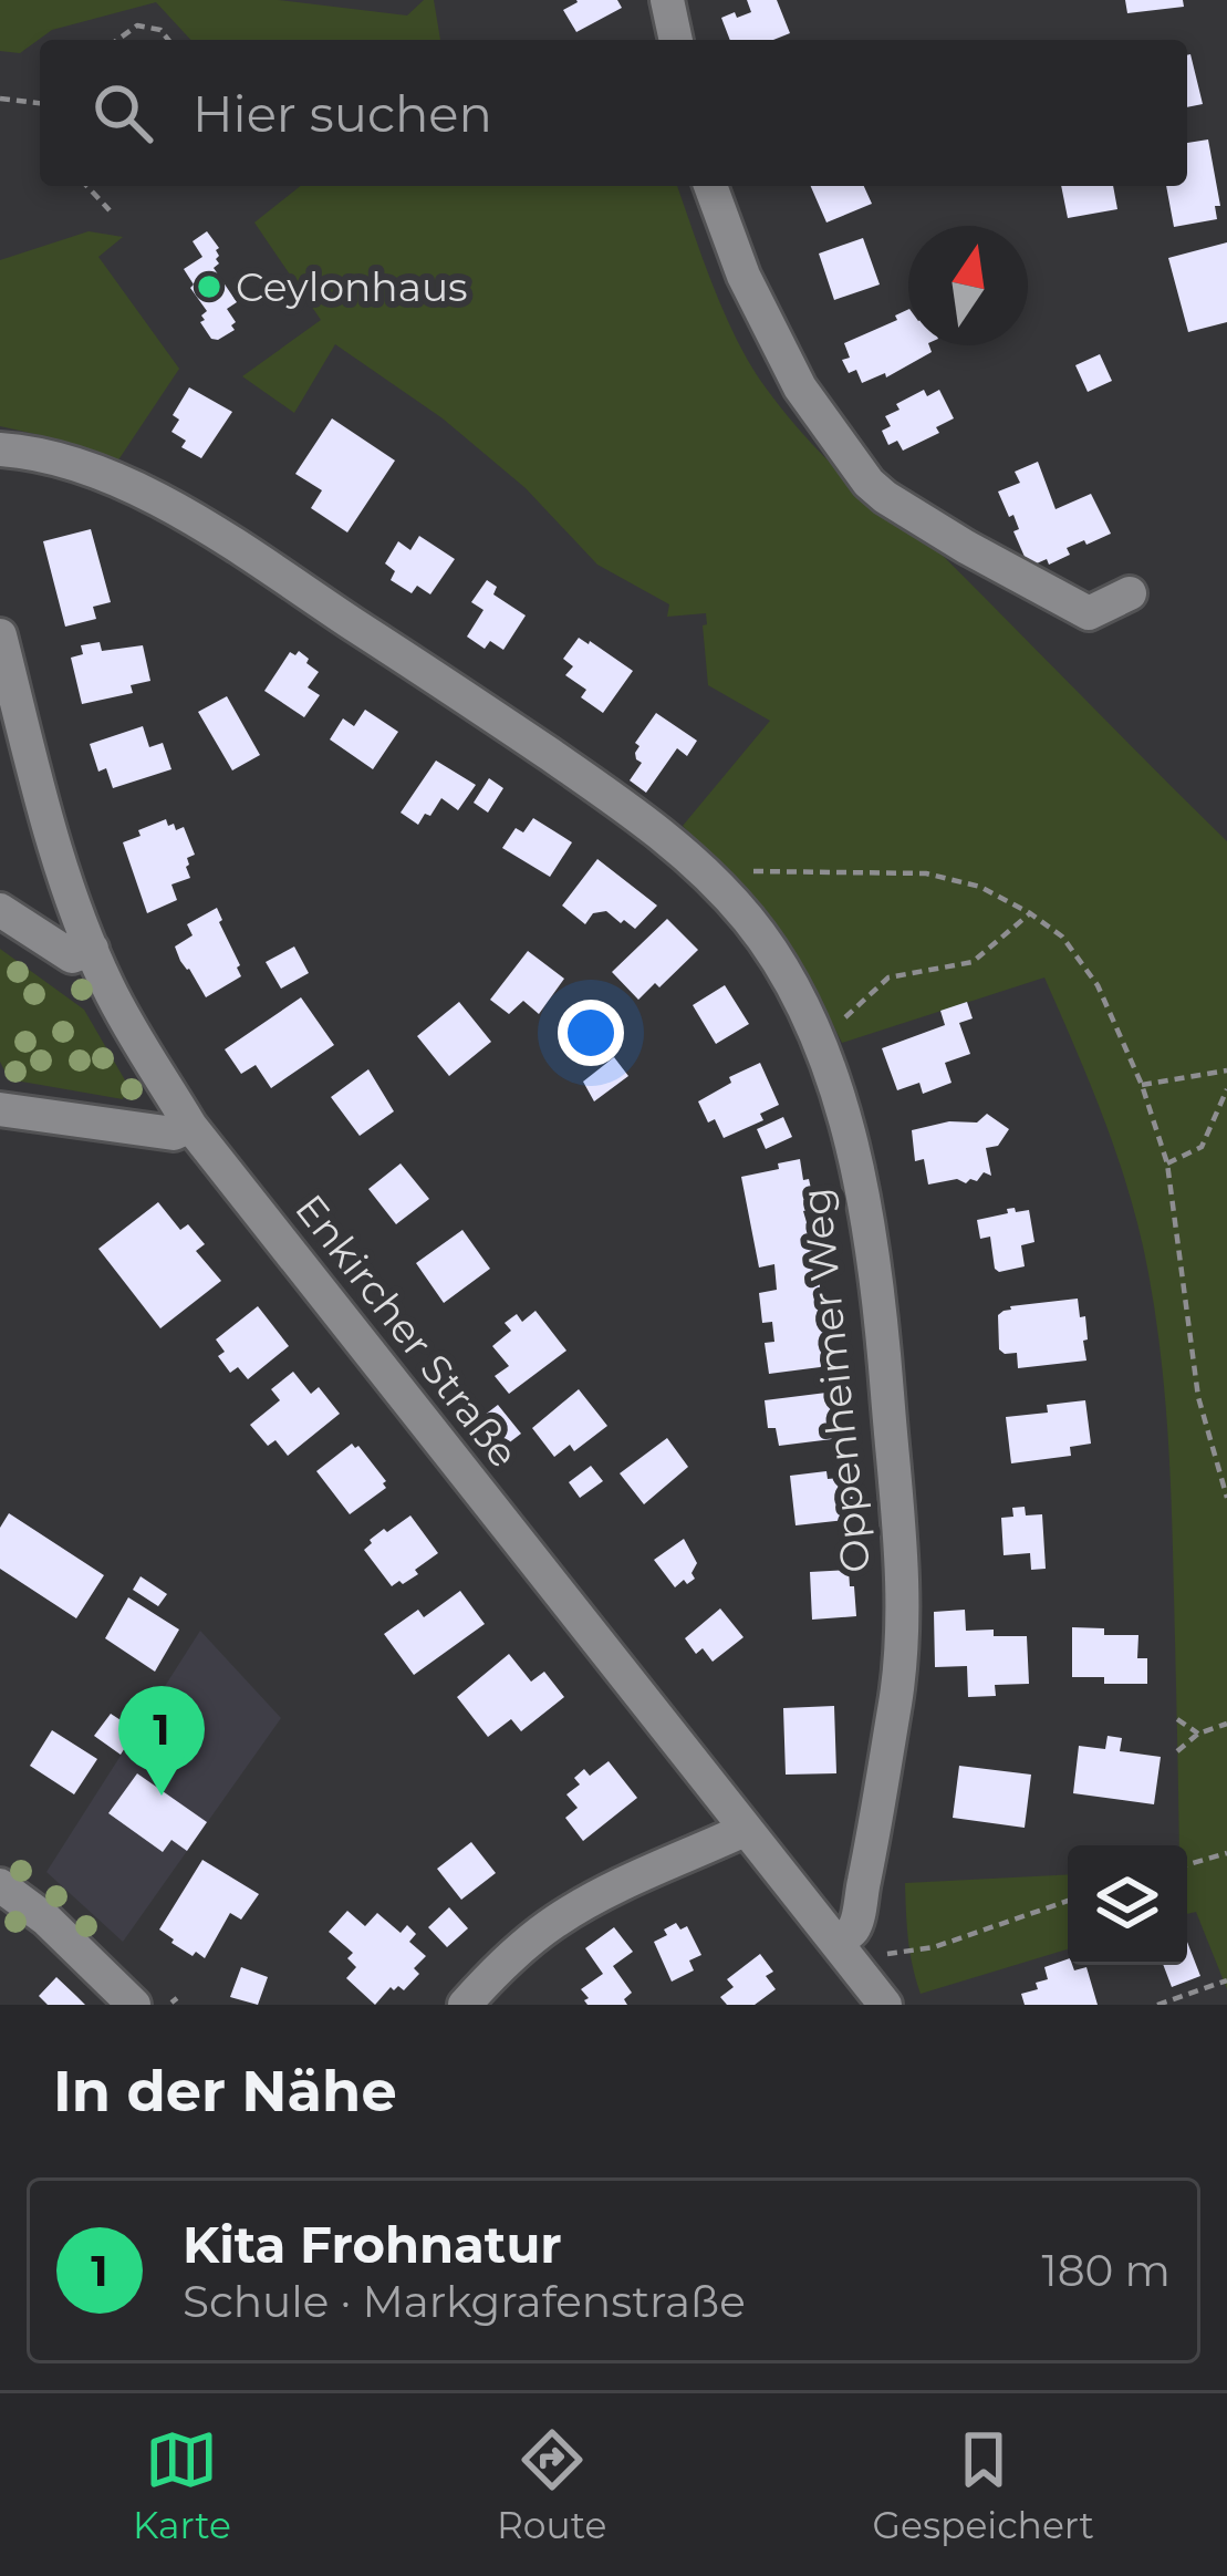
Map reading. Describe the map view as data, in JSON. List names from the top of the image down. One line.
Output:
{"streets":{"street":["Enkircher Straße","Oppenheimer Weg"]},"crossings":[["Enkircher Straße","Oppenheimer Weg"]],"places":["Ceylonhaus"],"north":"top","page":{"search":"Hier suchen","pins":"1","heading":"In der Nähe","list":[{"mark":"1","name":"Kita Frohnatur","note":"Schule · Markgrafenstraße","value":"180 m"}],"nav":["Karte","Route","Gespeichert"]}}
